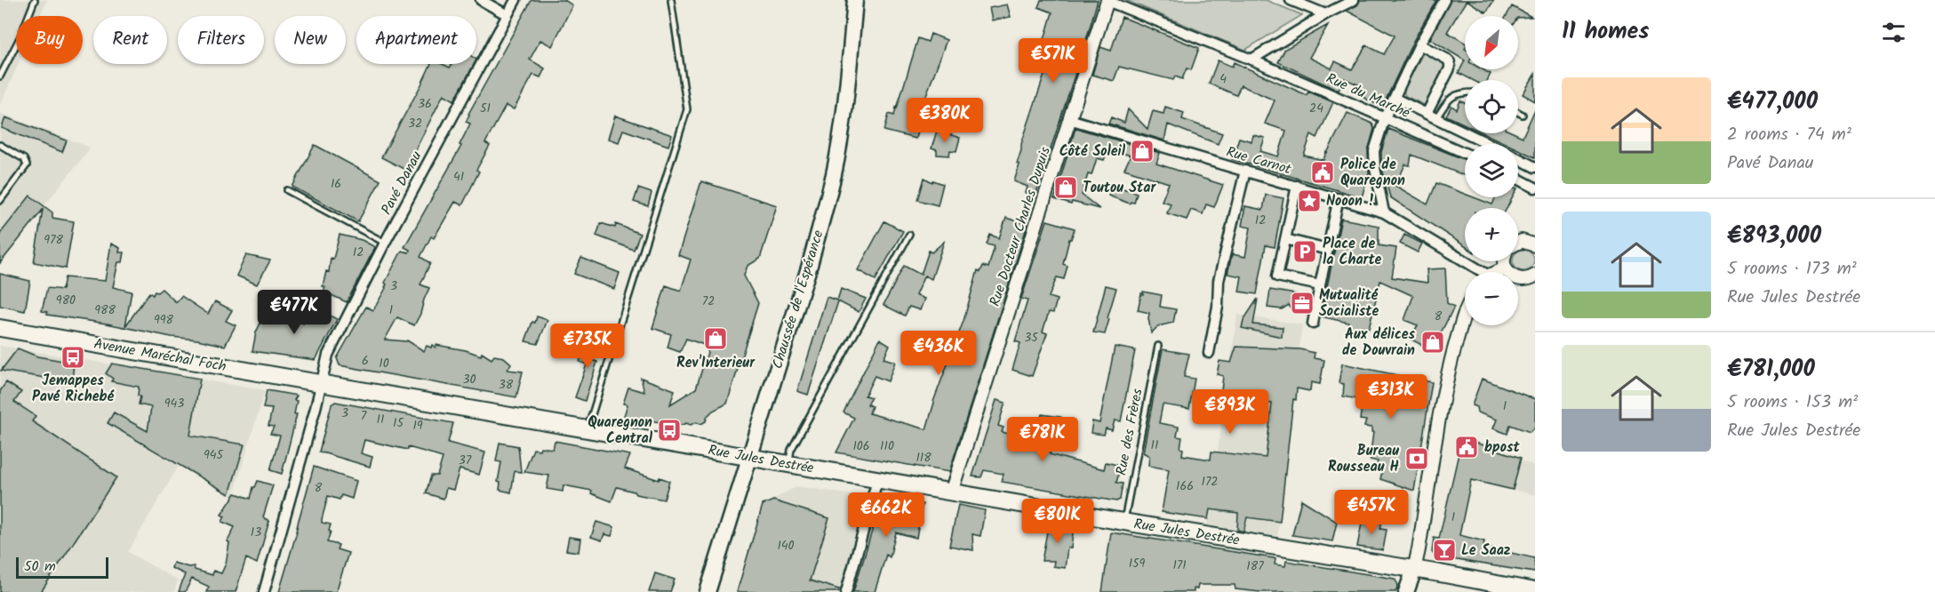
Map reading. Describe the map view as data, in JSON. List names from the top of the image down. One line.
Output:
{"streets":{"main road":["Chaussée de l'Espérance","Avenue Maréchal Foch","Rue Jules Destrée"],"street":["Rue du Marché","Rue Carnot","Pavé Danau","Rue Docteur Charles Dupuis"],"lane":["Rue des Frères"]},"crossings":[["Rue du Marché","Rue Docteur Charles Dupuis"],["Rue Carnot","Rue Docteur Charles Dupuis"],["Pavé Danau","Avenue Maréchal Foch"],["Pavé Danau","Rue Jules Destrée"],["Rue Docteur Charles Dupuis","Rue Jules Destrée"],["Chaussée de l'Espérance","Rue Jules Destrée"],["Avenue Maréchal Foch","Rue Jules Destrée"],["Rue des Frères","Rue Jules Destrée"]],"places":{"shop":["Côté Soleil","Toutou Star","Rev'Interieur","Aux délices de Douvrain"],"public building":["Police de Quaregnon","bpost"],"place":["Nooon !"],"parking":["Place de la Charte"],"office":["Mutualité Socialiste"],"bus stop":["Jemappes Pavé Richebé","Quaregnon Central"],"bank":["Bureau Rousseau H"],"bar":["Le Saaz"]},"house_numbers":["4","36","51","24","32","41","16","12","978","12","3","980","72","988","1","8","998","35","6","10","30","38","943","1","3","7","11","15","19","11","106","110","945","118","37","172","166","8","1","13","140","159","171","187"],"scale_bar":"50 m","north":"bottom left","page":{"heading":"11 homes","map_buttons":["+","−"],"chip":["Buy","Rent","Filters","New","Apartment"],"price":["€571K","€380K","€477K","€735K","€436K","€313K","€893K","€781K","€457K","€662K","€801K"],"list":[{"name":"€477,000","note":"2 rooms · 74 m² · Pavé Danau"},{"name":"€893,000","note":"5 rooms · 173 m² · Rue Jules Destrée"},{"name":"€781,000","note":"5 rooms · 153 m² · Rue Jules Destrée"}],"scale":"50 m"}}
